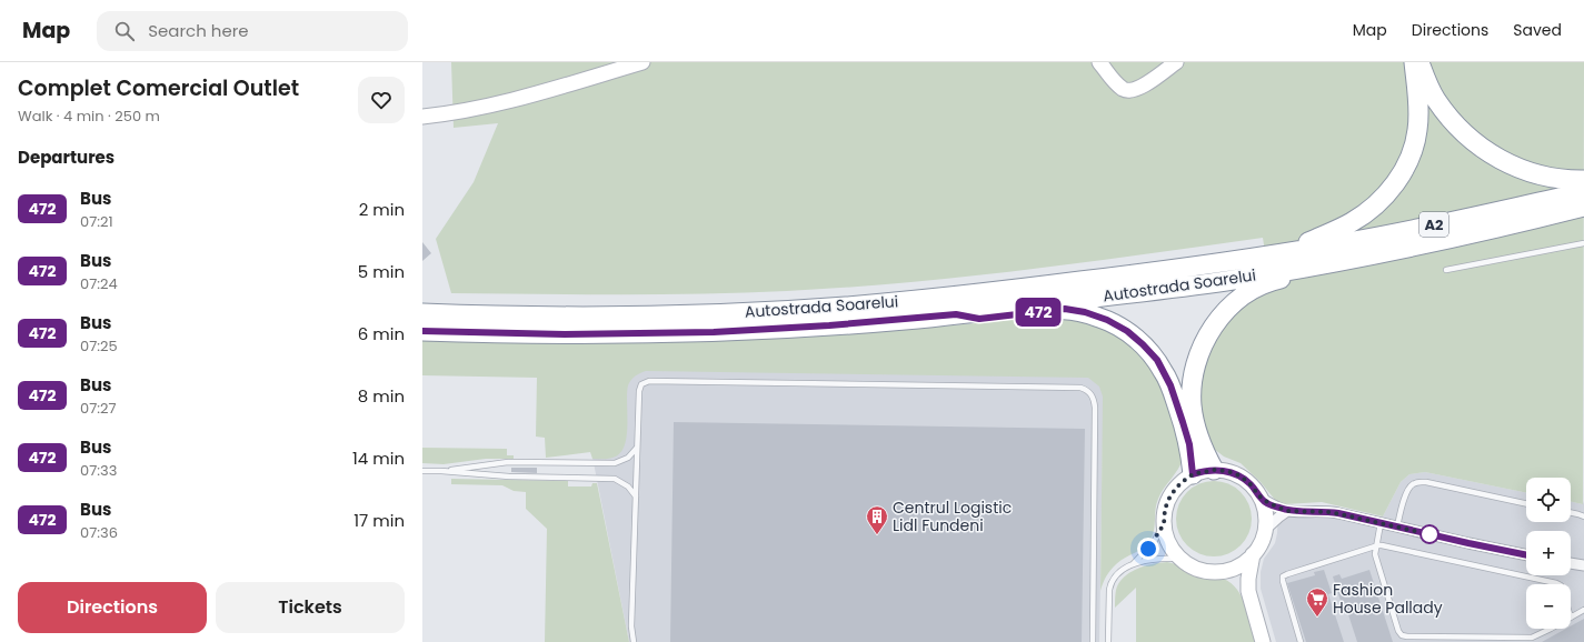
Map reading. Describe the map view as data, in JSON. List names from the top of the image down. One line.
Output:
{"streets":{"highway":["A2","Autostrada Soarelui"]},"places":{"building":["Centrul Logistic Lidl Fundeni"],"supermarket":["Fashion House Pallady"]},"lines":["bus line 472"],"page":{"header":"Map","search":"Search here","nav":["Map","Directions","Saved"],"heading":[["Complet Comercial Outlet","Walk · 4 min · 250 m"],"Departures"],"on_map":"472","list":[{"mark":"472","name":"Bus","note":"07:21","value":"2 min"},{"mark":"472","name":"Bus","note":"07:24","value":"5 min"},{"mark":"472","name":"Bus","note":"07:25","value":"6 min"},{"mark":"472","name":"Bus","note":"07:27","value":"8 min"},{"mark":"472","name":"Bus","note":"07:33","value":"14 min"},{"mark":"472","name":"Bus","note":"07:36","value":"17 min"}],"map_buttons":["+","−"],"buttons":["Directions","Tickets"]}}
